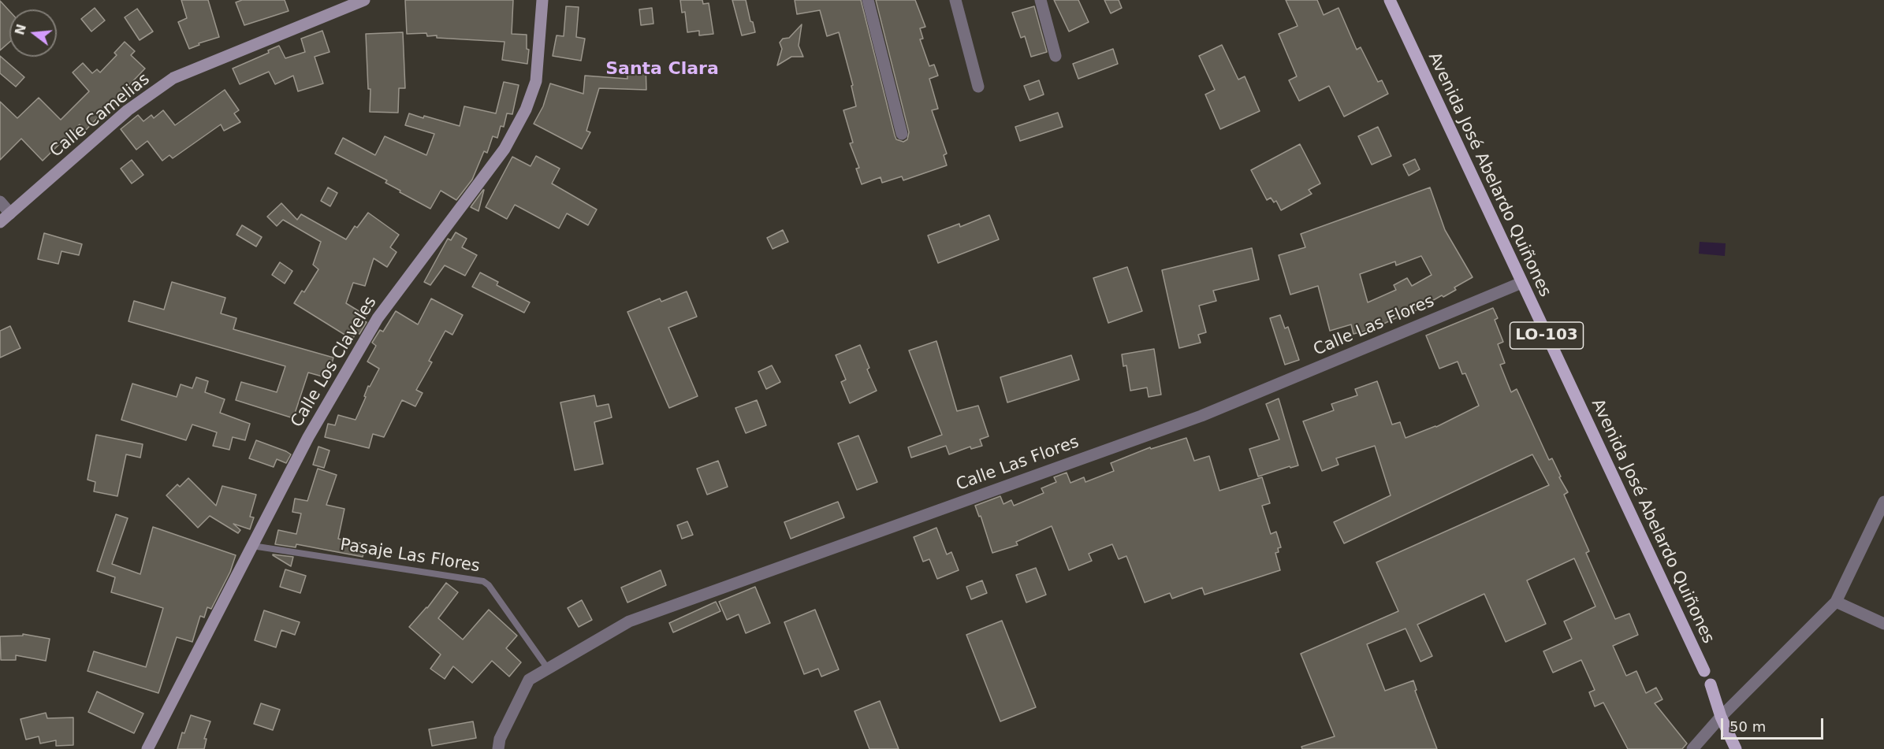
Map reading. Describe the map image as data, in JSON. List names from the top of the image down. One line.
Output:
{"streets":{"main road":["Avenida José Abelardo Quiñones","LO-103"],"street":["Calle Camelias","Calle Las Flores","Calle Los Claveles"],"lane":["Pasaje Las Flores"]},"crossings":[["Avenida José Abelardo Quiñones","Calle Las Flores"],["Calle Las Flores","Pasaje Las Flores"],["Calle Los Claveles","Pasaje Las Flores"]],"districts":["Santa Clara"],"scale_bar":"50 m","north":"left"}
